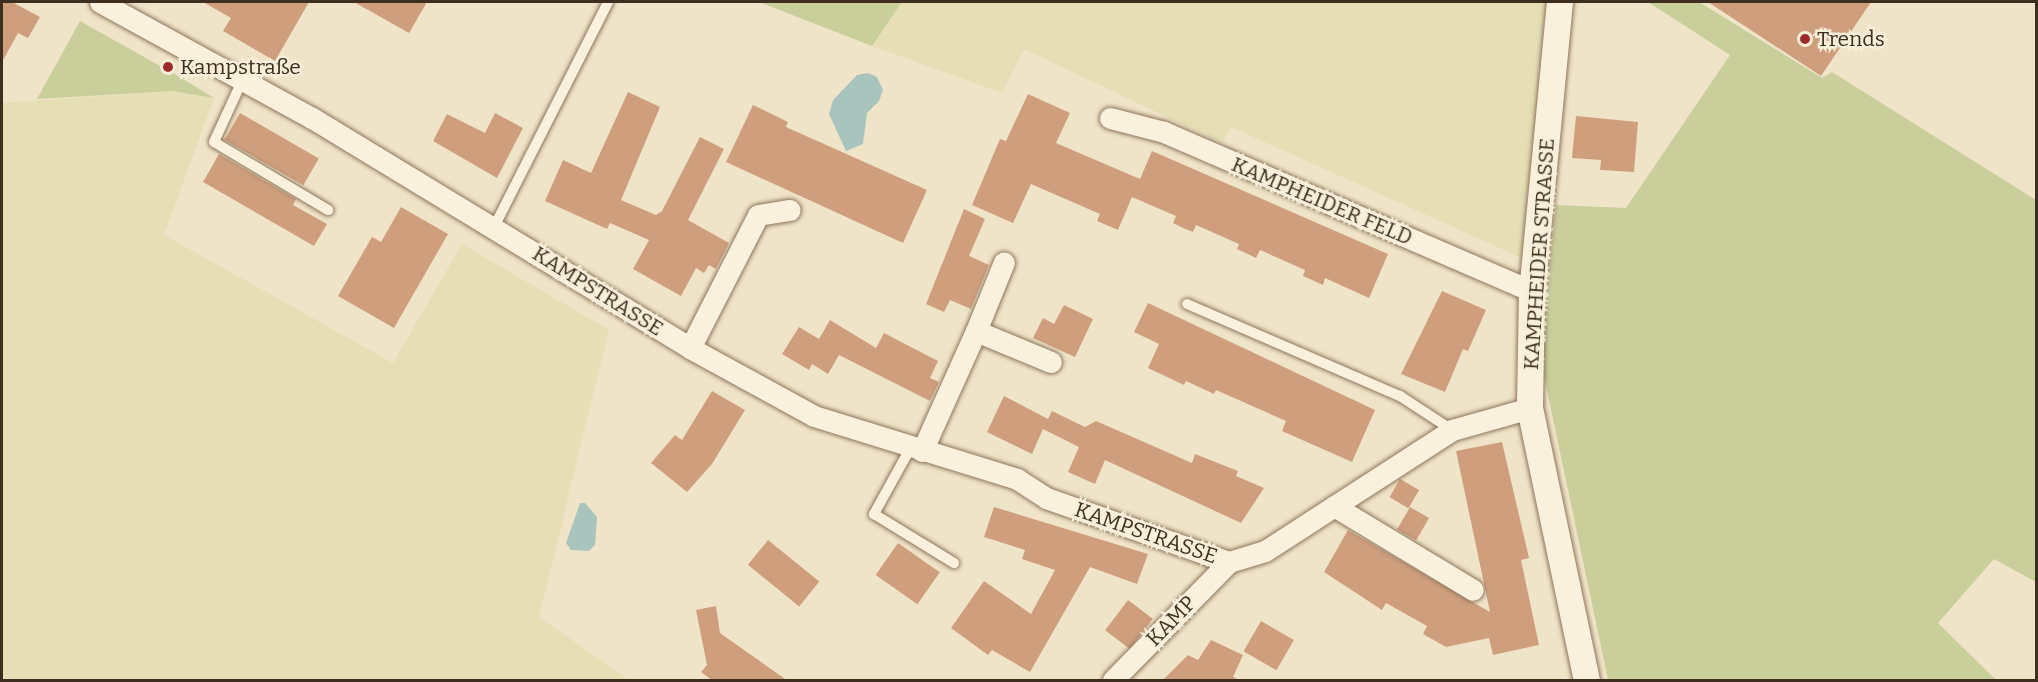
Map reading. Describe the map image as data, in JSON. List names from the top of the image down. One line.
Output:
{"streets":{"street":["KAMPHEIDER FELD","KAMPHEIDER STRASSE","KAMPSTRASSE","KAMP"]},"crossings":[["KAMPHEIDER FELD","KAMPHEIDER STRASSE"],["KAMPHEIDER STRASSE","KAMPSTRASSE"],["KAMPSTRASSE","KAMP"]],"places":["Trends","Kampstraße"]}
